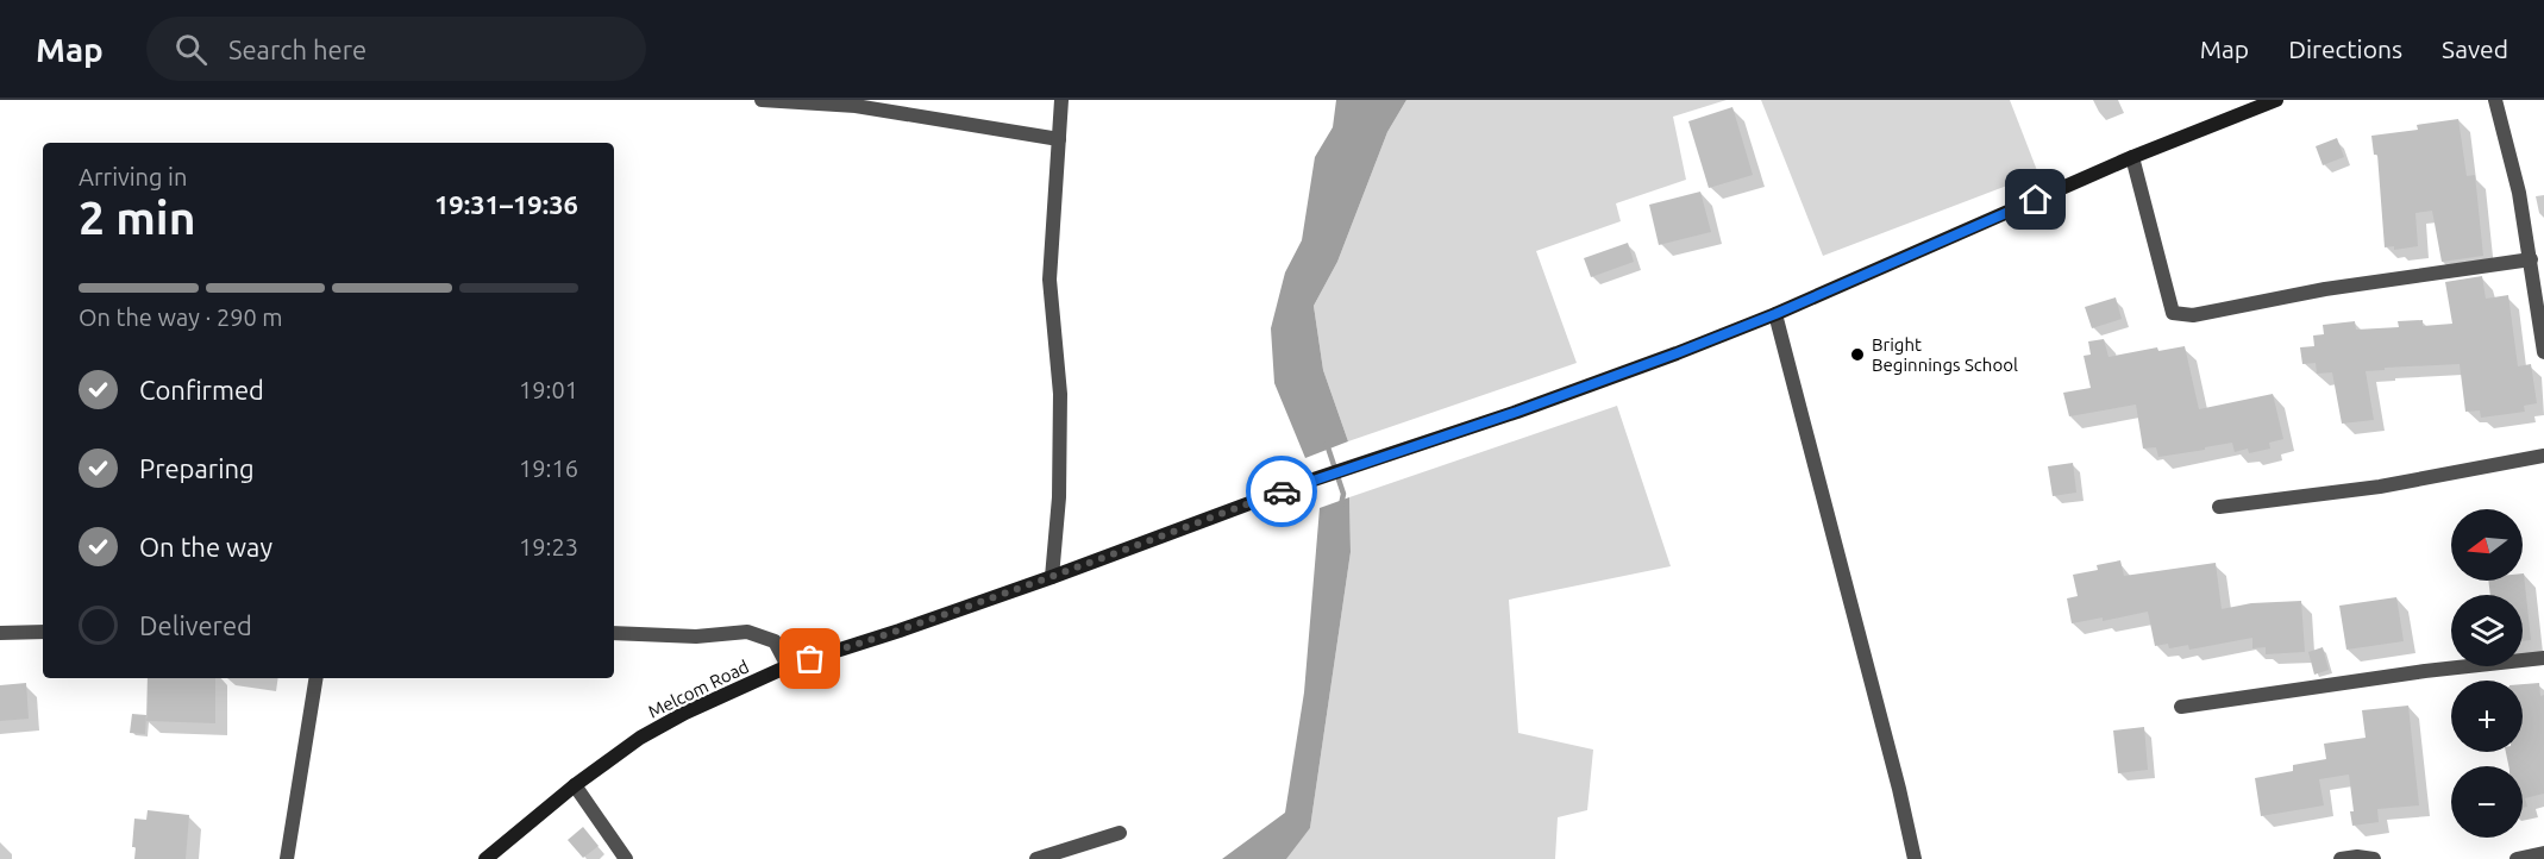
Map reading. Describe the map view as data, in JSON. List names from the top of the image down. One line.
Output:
{"streets":{"main road":["Melcom Road"]},"places":["Bright Beginnings School"],"north":"left","page":{"header":"Map","search":"Search here","nav":["Map","Directions","Saved"],"heading":["2 min","Arriving in","19:31–19:36"],"bar":"On the way · 290 m","list":[["Confirmed","19:01"],["Preparing","19:16"],["On the way","19:23"],"Delivered"],"map_buttons":["+","−"]}}
